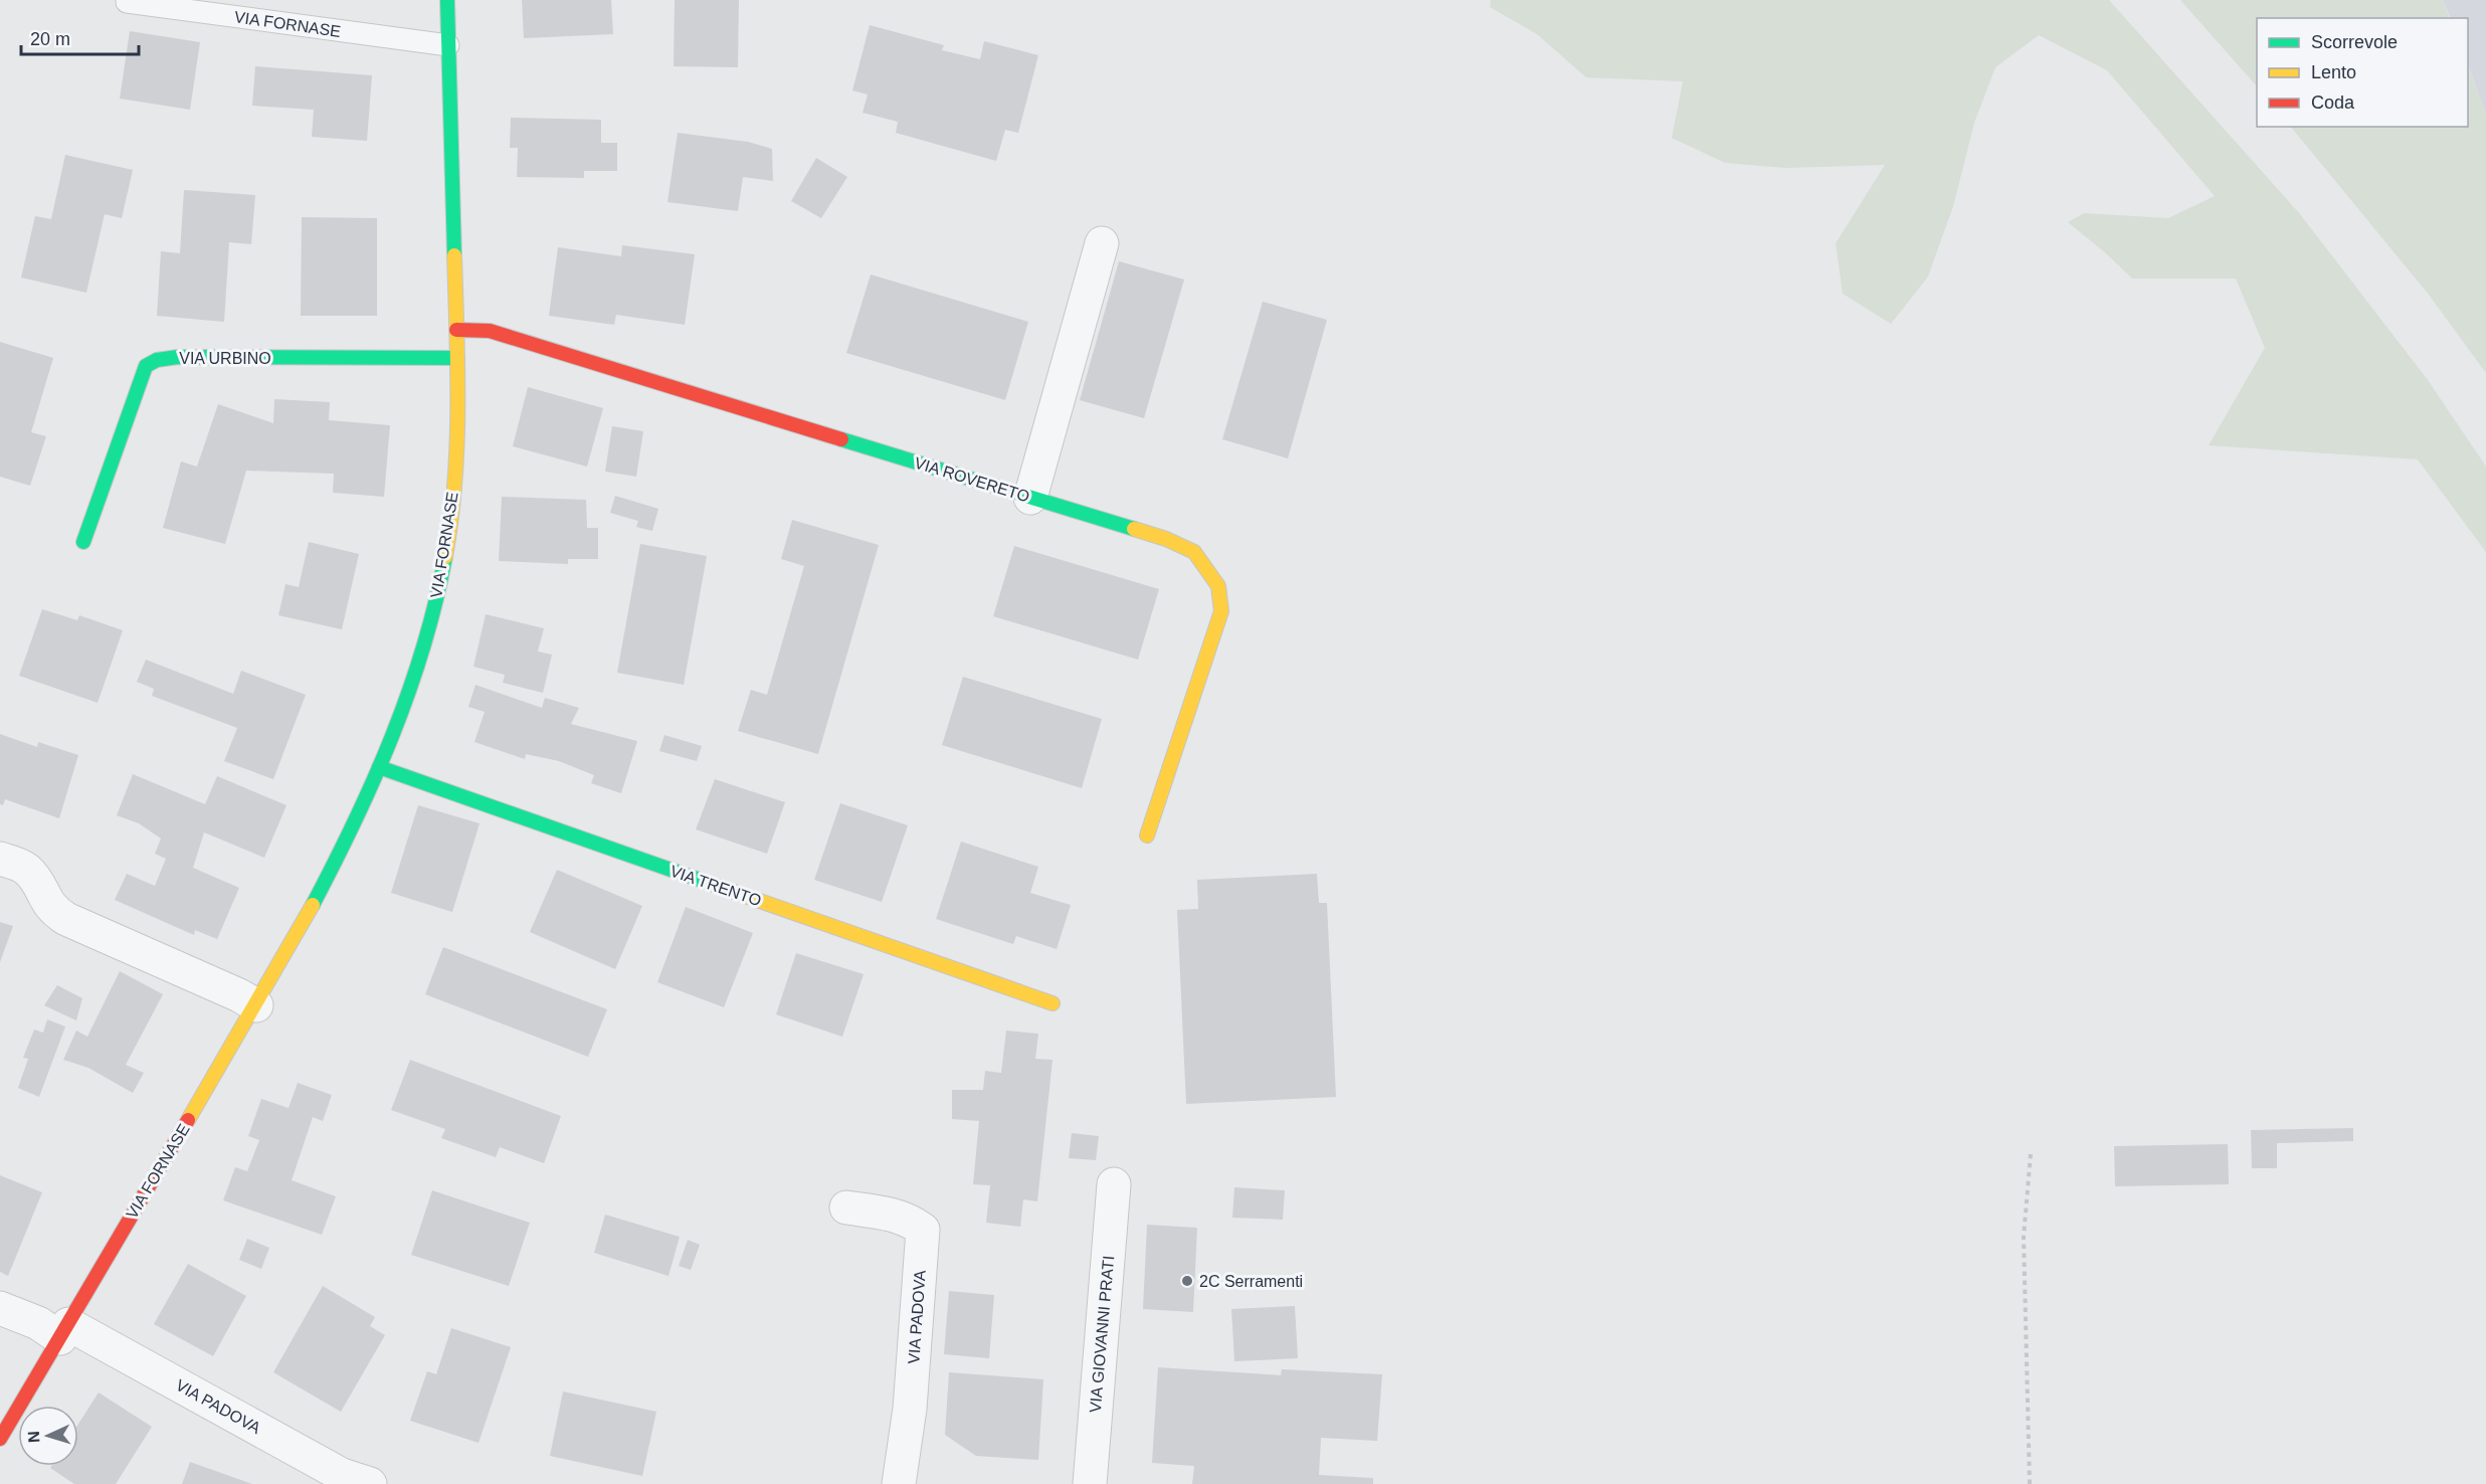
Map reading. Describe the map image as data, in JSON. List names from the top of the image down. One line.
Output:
{"streets":{"street":["VIA FORNASE","VIA URBINO","VIA ROVERETO","VIA TRENTO","VIA PADOVA","VIA GIOVANNI PRATI"]},"crossings":[["VIA FORNASE","VIA URBINO"],["VIA FORNASE","VIA ROVERETO"],["VIA FORNASE","VIA TRENTO"],["VIA FORNASE","VIA PADOVA"]],"places":["2C Serramenti"],"legend":["Scorrevole","Lento","Coda"],"scale_bar":"20 m","north":"left"}
